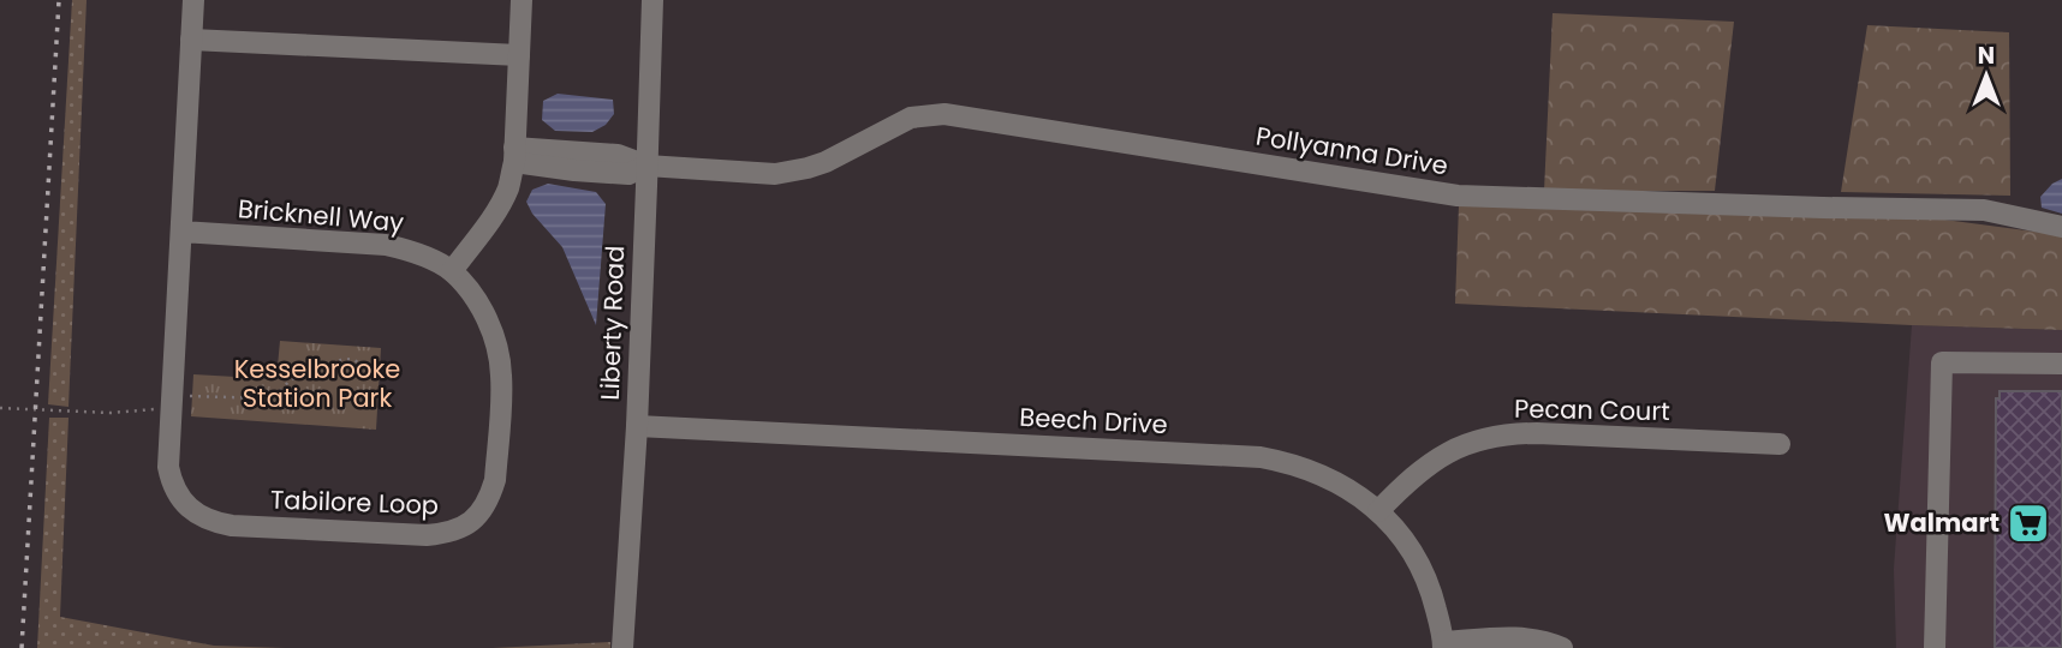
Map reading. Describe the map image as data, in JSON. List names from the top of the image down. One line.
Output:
{"streets":{"street":["Pollyanna Drive","Bricknell Way","Liberty Road","Pecan Court","Beech Drive","Tabilore Loop"]},"crossings":[["Pollyanna Drive","Liberty Road"],["Bricknell Way","Tabilore Loop"],["Liberty Road","Beech Drive"],["Pecan Court","Beech Drive"]],"parks":["Kesselbrooke Station Park"],"places":{"supermarket":["Walmart"]},"north":"top"}
